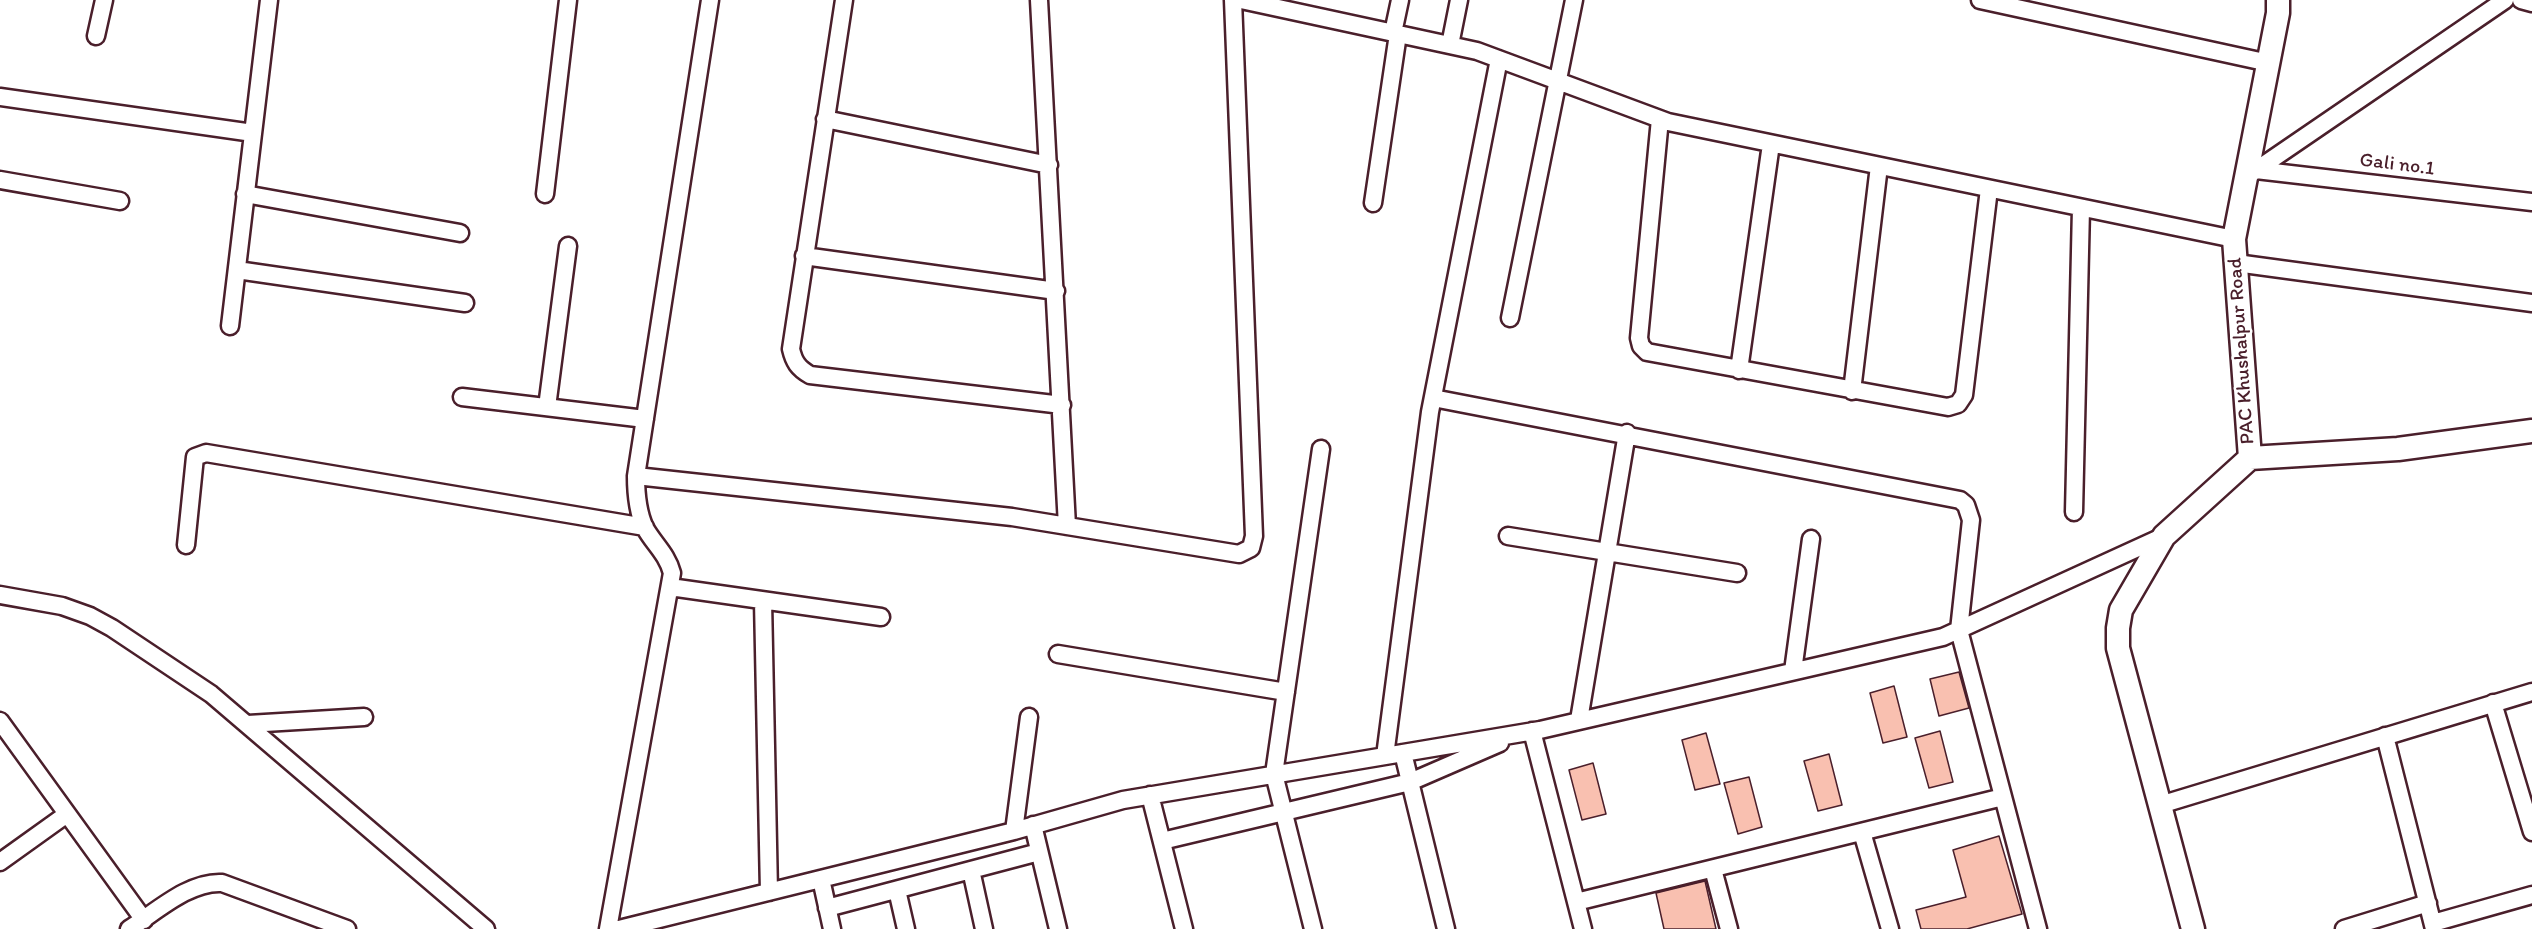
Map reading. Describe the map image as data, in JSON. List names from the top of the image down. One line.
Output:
{"streets":{"main road":["PAC Khushalpur Road"],"street":["Gali no.1"]},"crossings":[["Gali no.1","PAC Khushalpur Road"]]}
